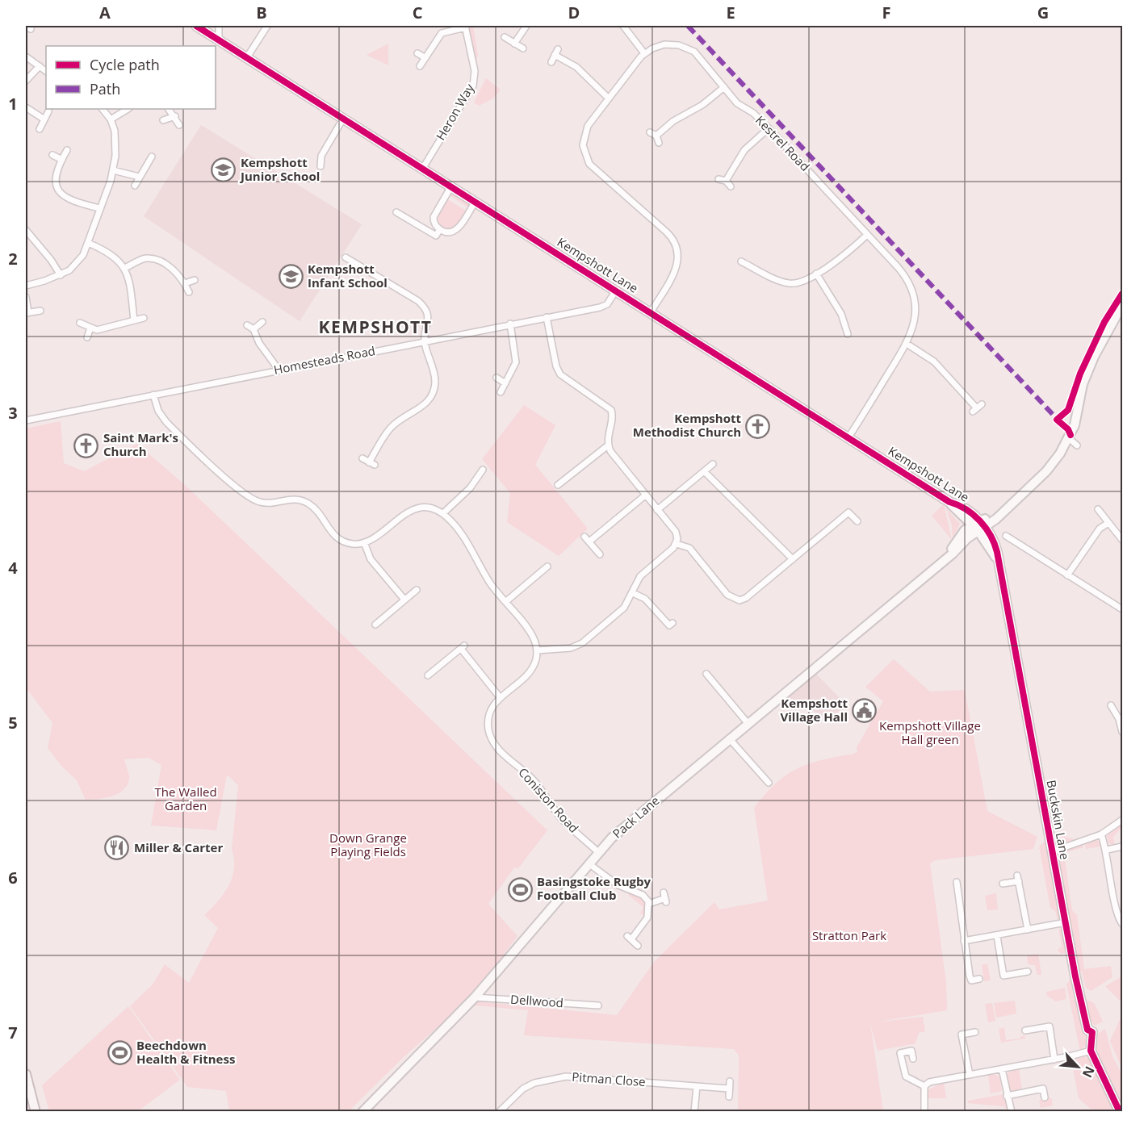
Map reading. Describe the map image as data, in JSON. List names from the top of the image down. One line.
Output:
{"streets":{"street":["Heron Way","Kestrel Road","Kempshott Lane","Homesteads Road","Coniston Road","Pack Lane","Buckskin Lane","Dellwood","Pitman Close"]},"crossings":[["Heron Way","Kempshott Lane"],["Kestrel Road","Kempshott Lane"],["Kempshott Lane","Homesteads Road"],["Kempshott Lane","Pack Lane"],["Kempshott Lane","Buckskin Lane"],["Coniston Road","Pack Lane"],["Pack Lane","Buckskin Lane"],["Pack Lane","Dellwood"]],"districts":["KEMPSHOTT"],"parks":["Kempshott Village Hall green","The Walled Garden","Down Grange Playing Fields","Stratton Park"],"places":{"school or university":["Kempshott Junior School","Kempshott Infant School"],"church":["Kempshott Methodist Church","Saint Mark's Church"],"public building":["Kempshott Village Hall"],"restaurant":["Miller & Carter"],"sports":["Basingstoke Rugby Football Club","Beechdown Health & Fitness"]},"legend":["Cycle path","Path"],"north":"bottom right","grid":{"columns":["A","B","C","D","E","F","G"],"rows":["1","2","3","4","5","6","7"]}}
